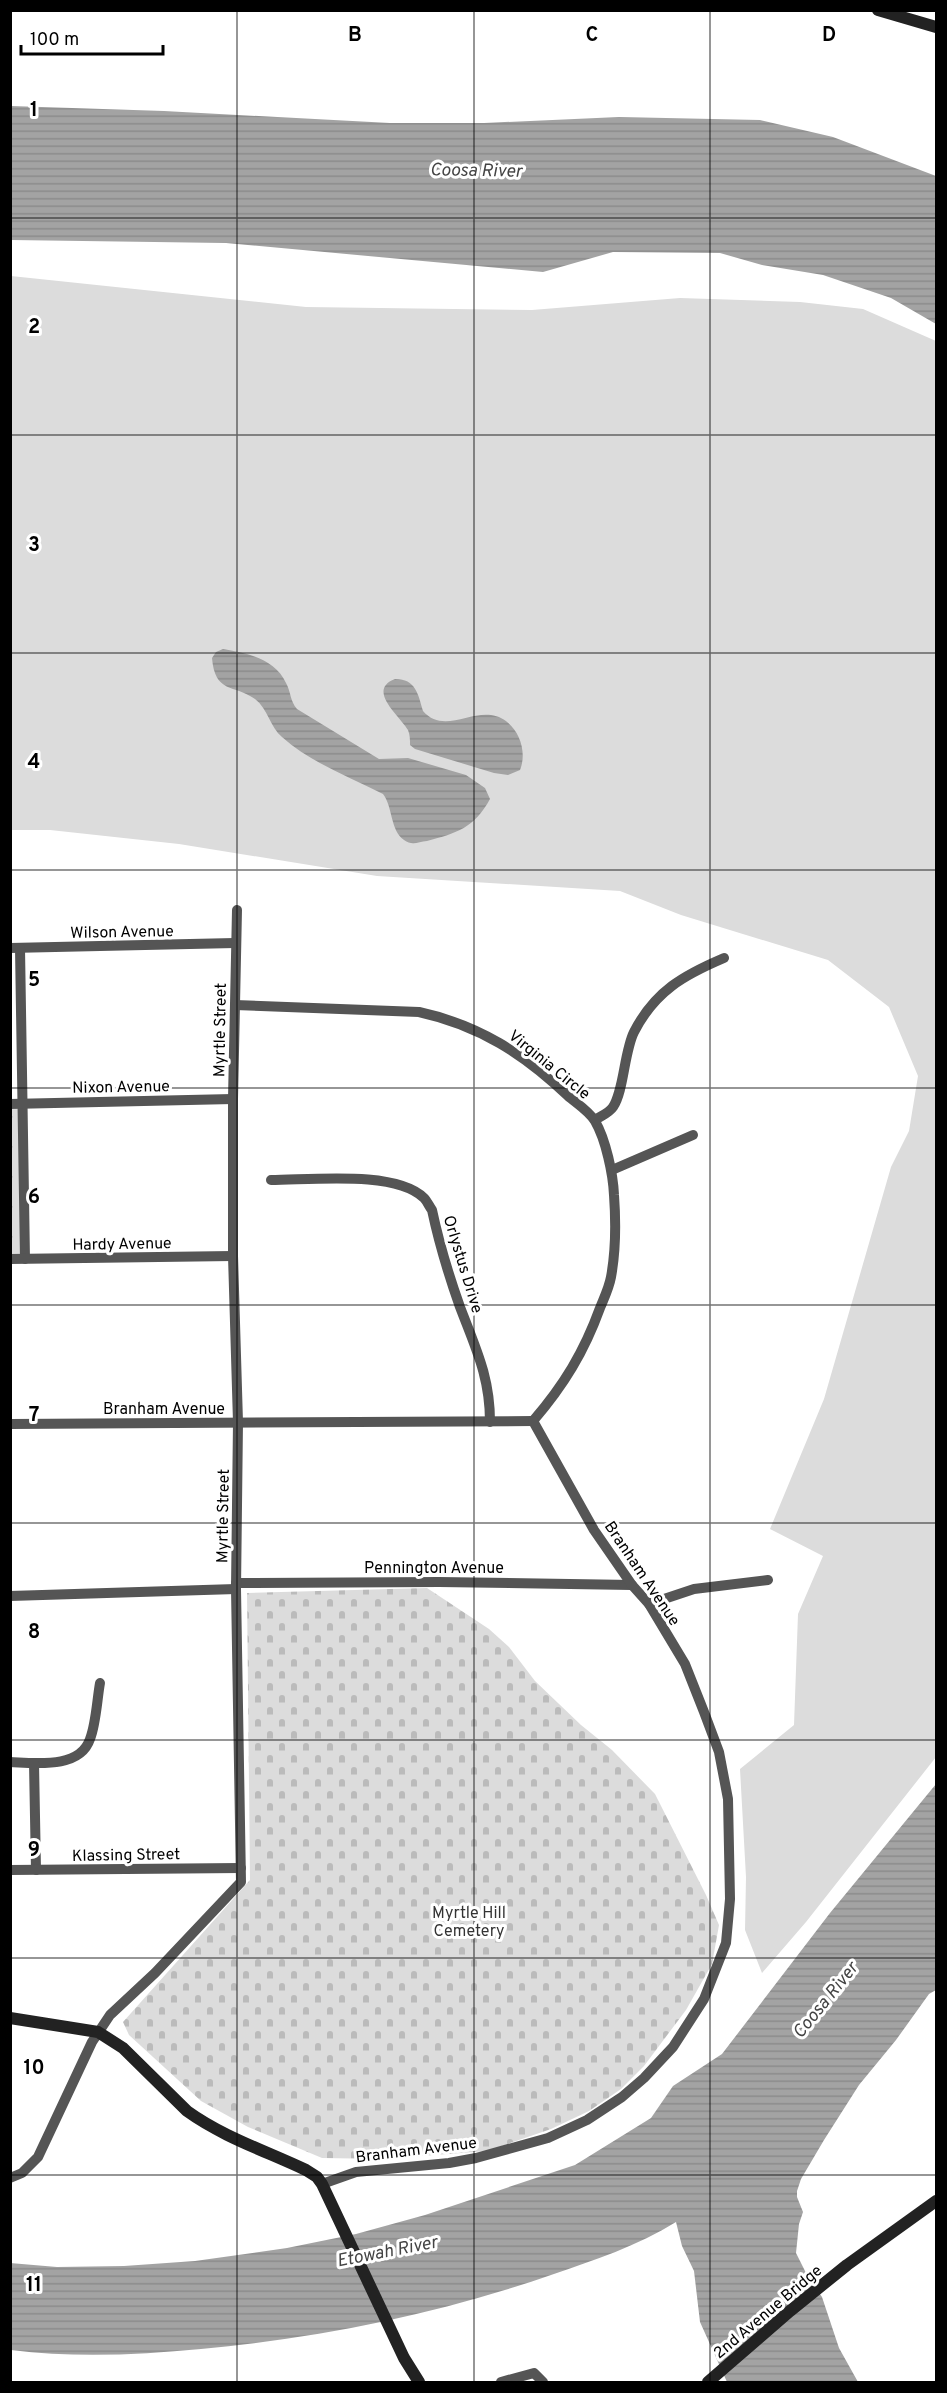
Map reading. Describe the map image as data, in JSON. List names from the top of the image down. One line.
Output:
{"streets":{"main road":["2nd Avenue Bridge"],"street":["Wilson Avenue","Myrtle Street","Virginia Circle","Nixon Avenue","Hardy Avenue","Orlystus Drive","Branham Avenue","Pennington Avenue","Klassing Street"]},"crossings":[["Wilson Avenue","Myrtle Street"],["Myrtle Street","Virginia Circle"],["Myrtle Street","Nixon Avenue"],["Myrtle Street","Hardy Avenue"],["Myrtle Street","Branham Avenue"],["Myrtle Street","Pennington Avenue"],["Myrtle Street","Klassing Street"],["Virginia Circle","Branham Avenue"],["Orlystus Drive","Branham Avenue"],["Branham Avenue","Pennington Avenue"]],"water":["Coosa River","Etowah River"],"parks":["Myrtle Hill Cemetery"],"scale_bar":"100 m","grid":{"columns":["B","C","D"],"rows":["1","2","3","4","5","6","7","8","9","10","11"]}}
